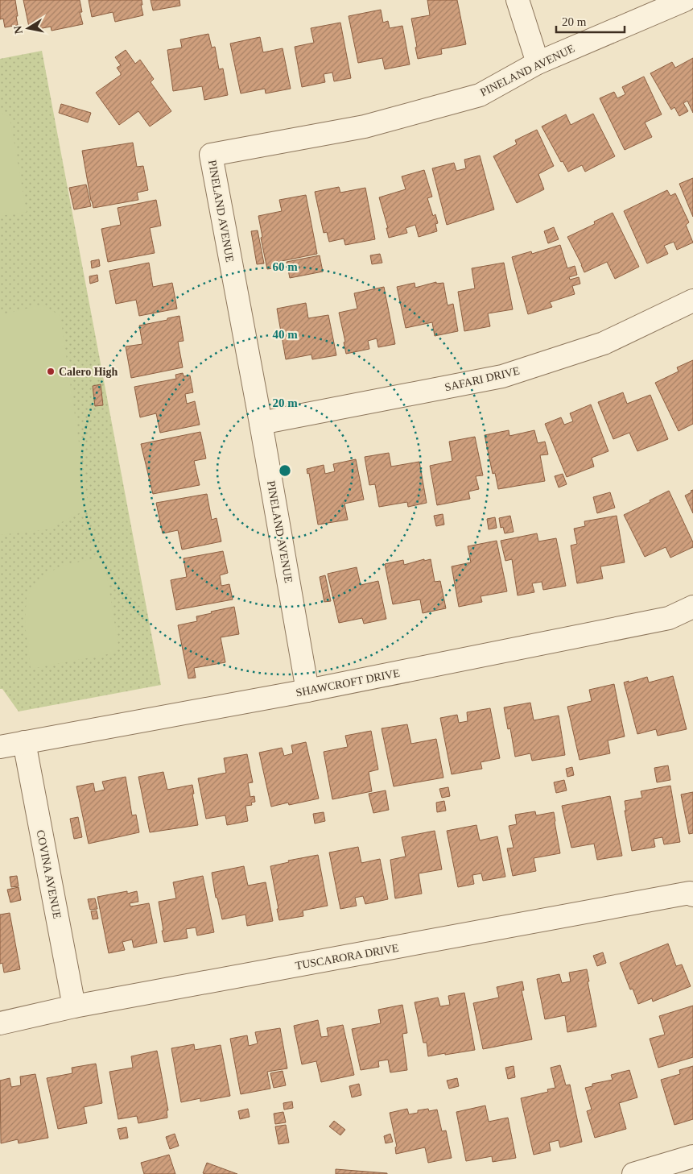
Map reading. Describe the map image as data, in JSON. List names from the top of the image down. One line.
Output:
{"streets":{"street":["PINELAND AVENUE","SAFARI DRIVE","SHAWCROFT DRIVE","COVINA AVENUE","TUSCARORA DRIVE"]},"crossings":[["PINELAND AVENUE","SAFARI DRIVE"],["PINELAND AVENUE","SHAWCROFT DRIVE"],["SHAWCROFT DRIVE","COVINA AVENUE"],["COVINA AVENUE","TUSCARORA DRIVE"]],"places":["Calero High"],"scale_bar":"20 m","north":"left","rings":["60 m","40 m","20 m"]}
